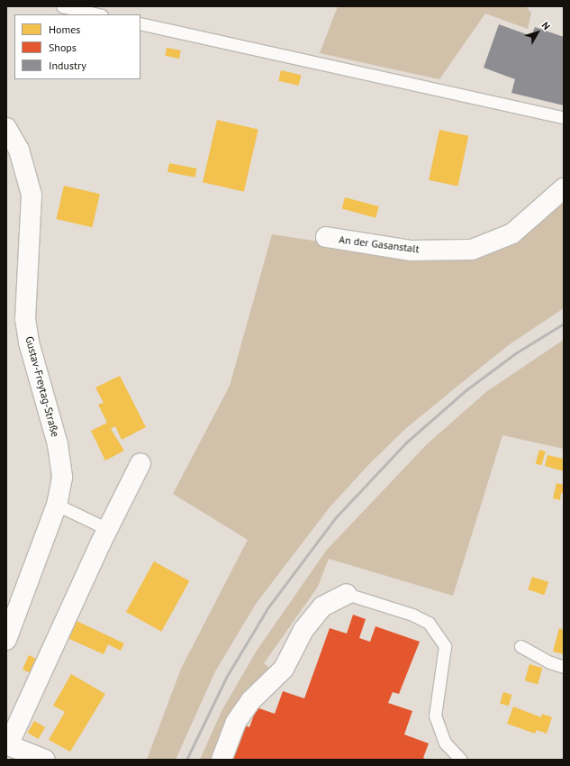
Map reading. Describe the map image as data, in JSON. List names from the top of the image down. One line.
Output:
{"streets":{"street":["An der Gasanstalt","Gustav-Freytag-Straße"]},"legend":["Homes","Shops","Industry"],"north":"top right"}
